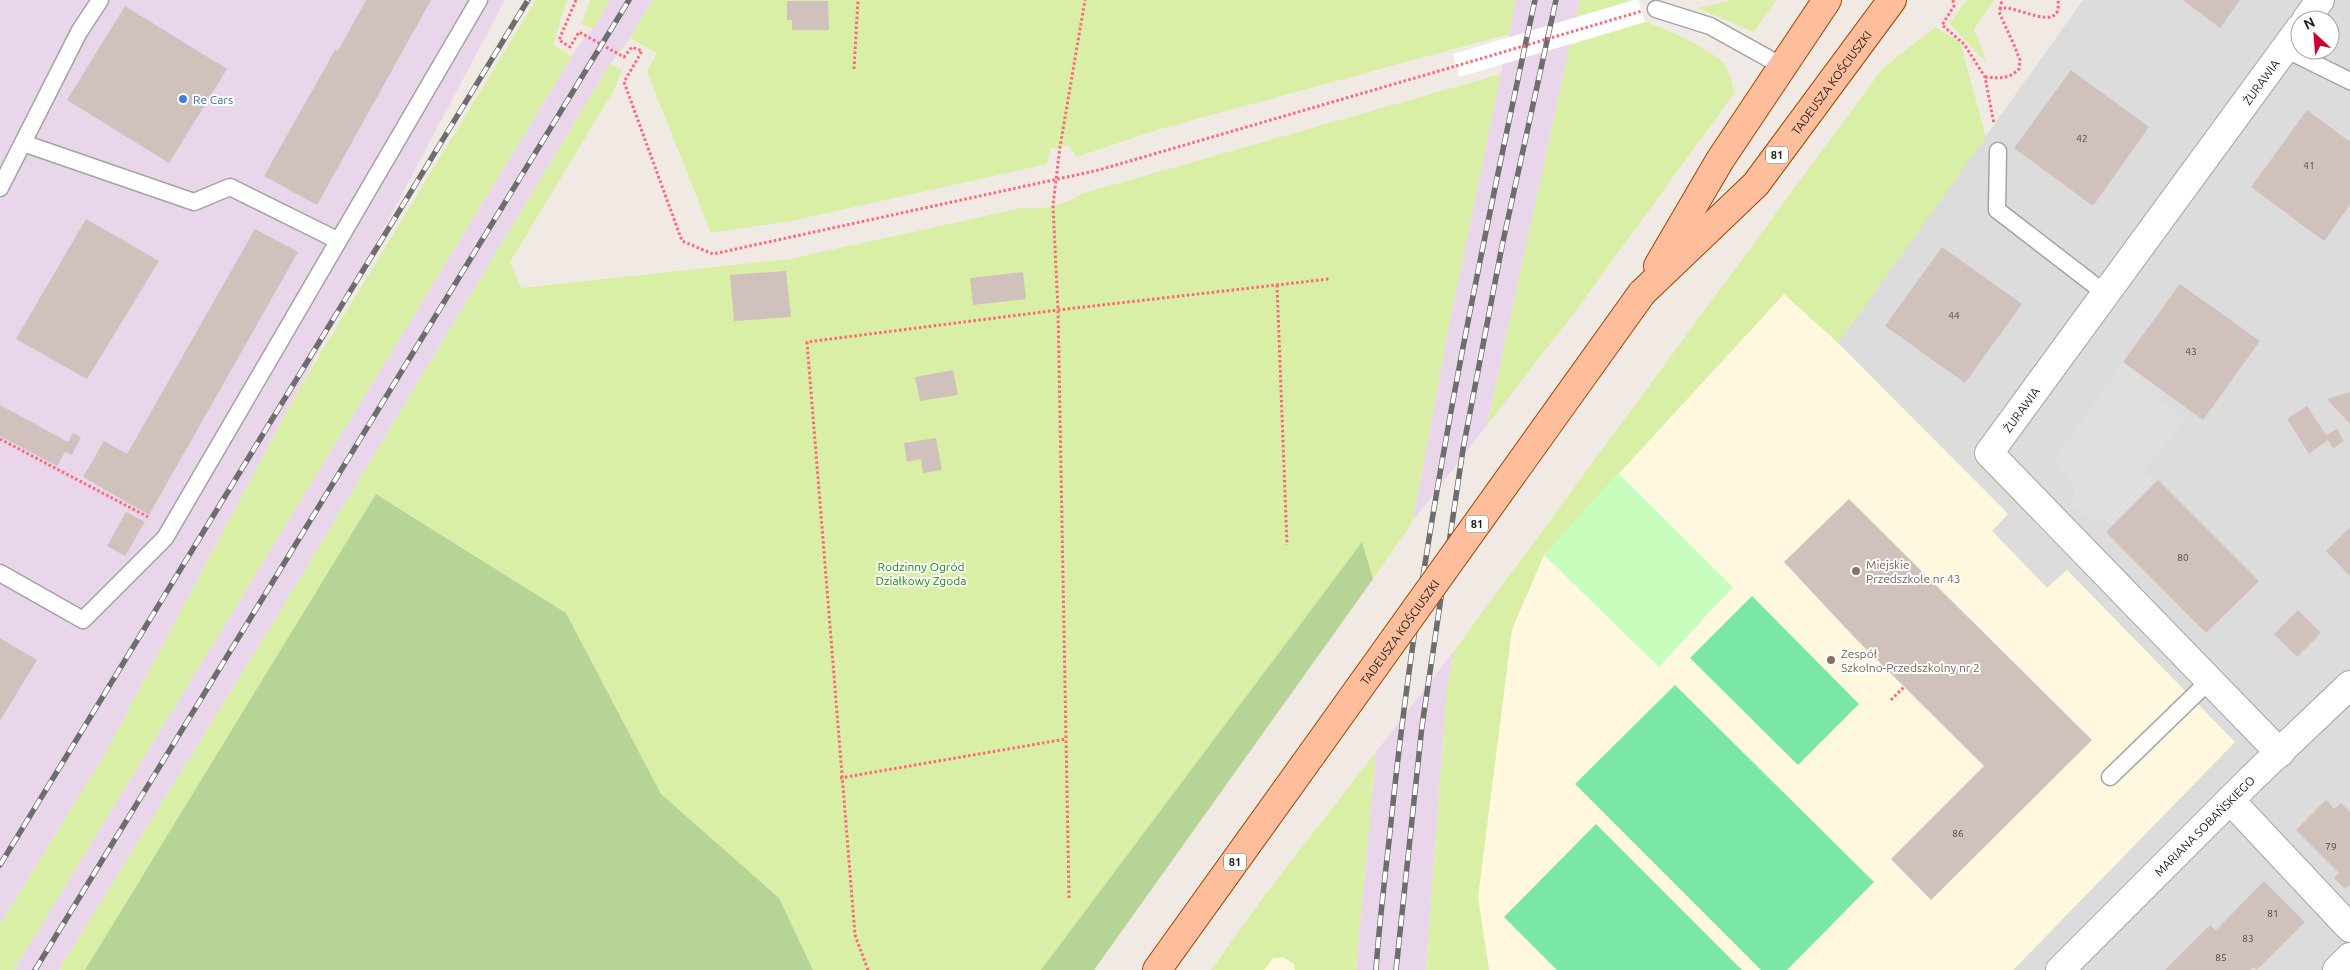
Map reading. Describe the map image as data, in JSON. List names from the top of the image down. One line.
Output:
{"streets":{"main road":["TADEUSZA KOŚCIUSZKI","81"],"street":["ŻURAWIA","MARIANA SOBAŃSKIEGO"]},"crossings":[["ŻURAWIA","MARIANA SOBAŃSKIEGO"]],"parks":["Rodzinny Ogród Działkowy Zgoda"],"places":["Re Cars","Miejskie Przedszkole nr 43","Zespół Szkolno-Przedszkolny nr 2"],"house_numbers":["42","41","44","43","80","86","79","81","83","85"],"north":"top left"}
